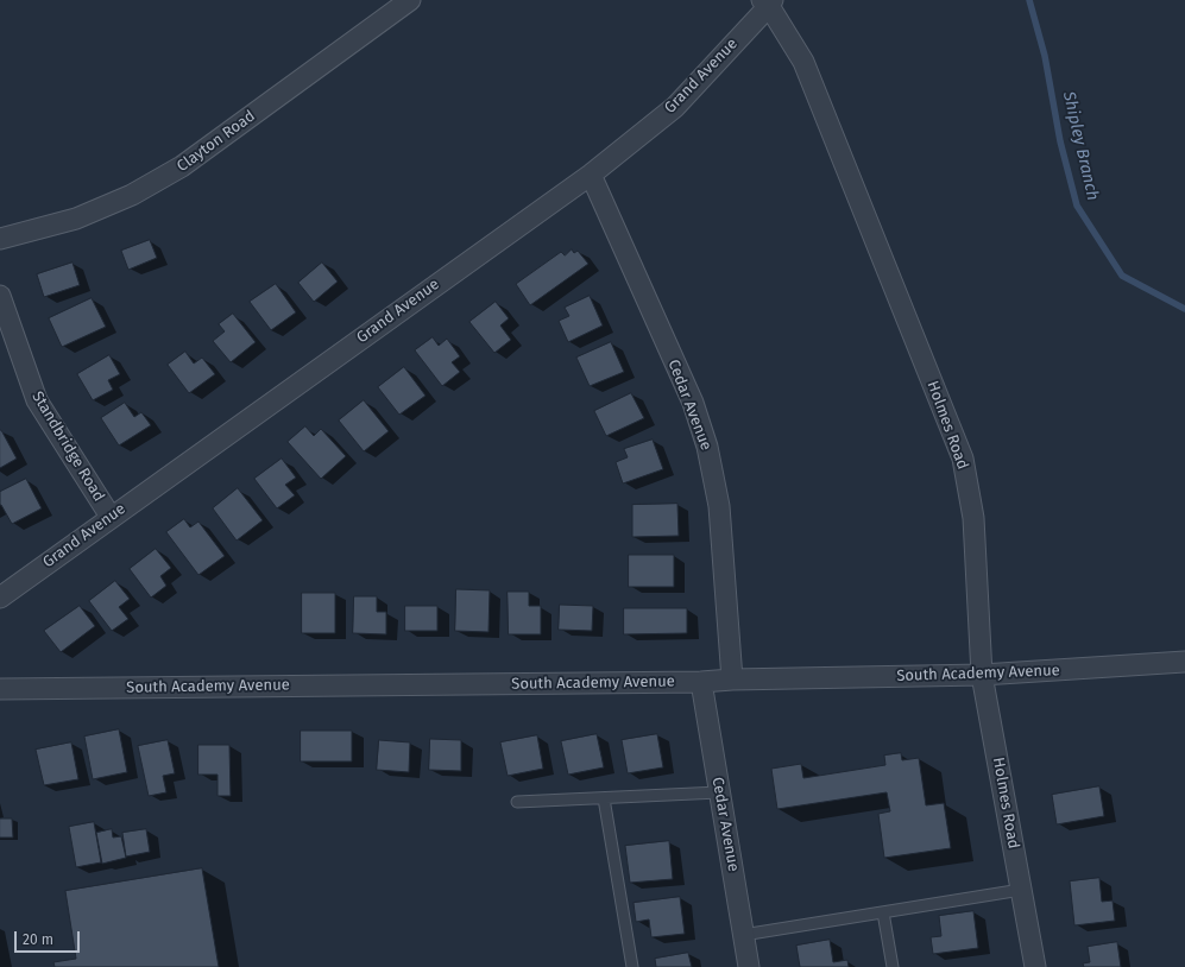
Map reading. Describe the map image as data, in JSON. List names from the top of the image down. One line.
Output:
{"streets":{"street":["Grand Avenue","Clayton Road","Cedar Avenue","Holmes Road","Standbridge Road","South Academy Avenue"]},"crossings":[["Grand Avenue","Cedar Avenue"],["Grand Avenue","Holmes Road"],["Grand Avenue","Standbridge Road"],["Cedar Avenue","South Academy Avenue"],["Holmes Road","South Academy Avenue"]],"water":["Shipley Branch"],"scale_bar":"20 m"}
